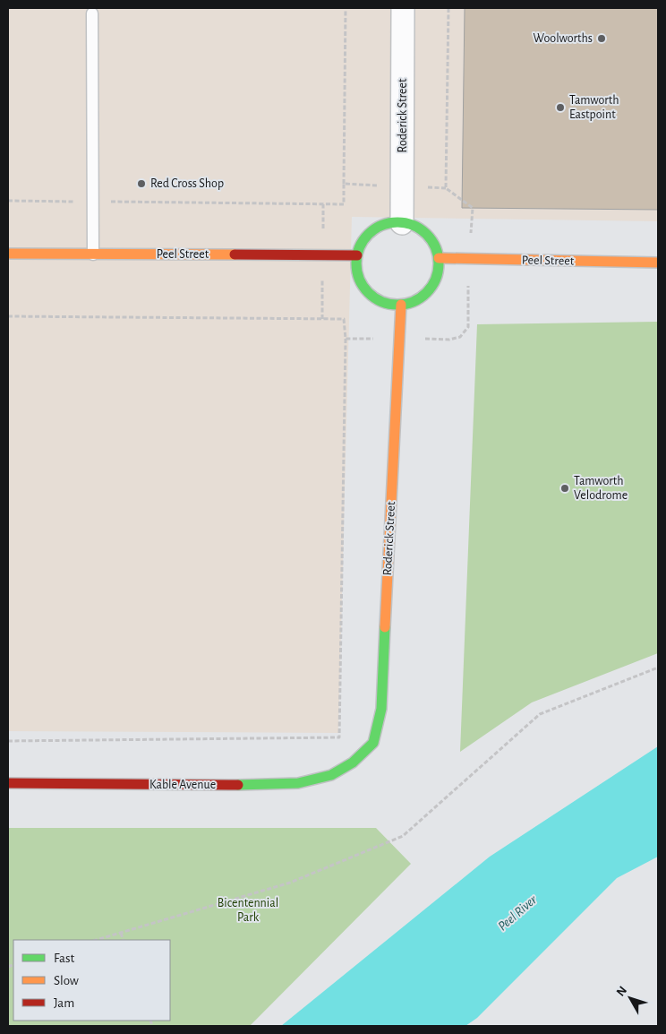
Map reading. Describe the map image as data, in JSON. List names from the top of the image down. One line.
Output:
{"streets":{"main road":["Roderick Street","Peel Street","Kable Avenue"]},"crossings":[["Roderick Street","Peel Street"],["Roderick Street","Kable Avenue"]],"water":["Peel River"],"parks":["Bicentennial Park"],"places":["Woolworths","Tamworth Eastpoint","Red Cross Shop","Tamworth Velodrome"],"legend":["Fast","Slow","Jam"],"north":"top left"}
